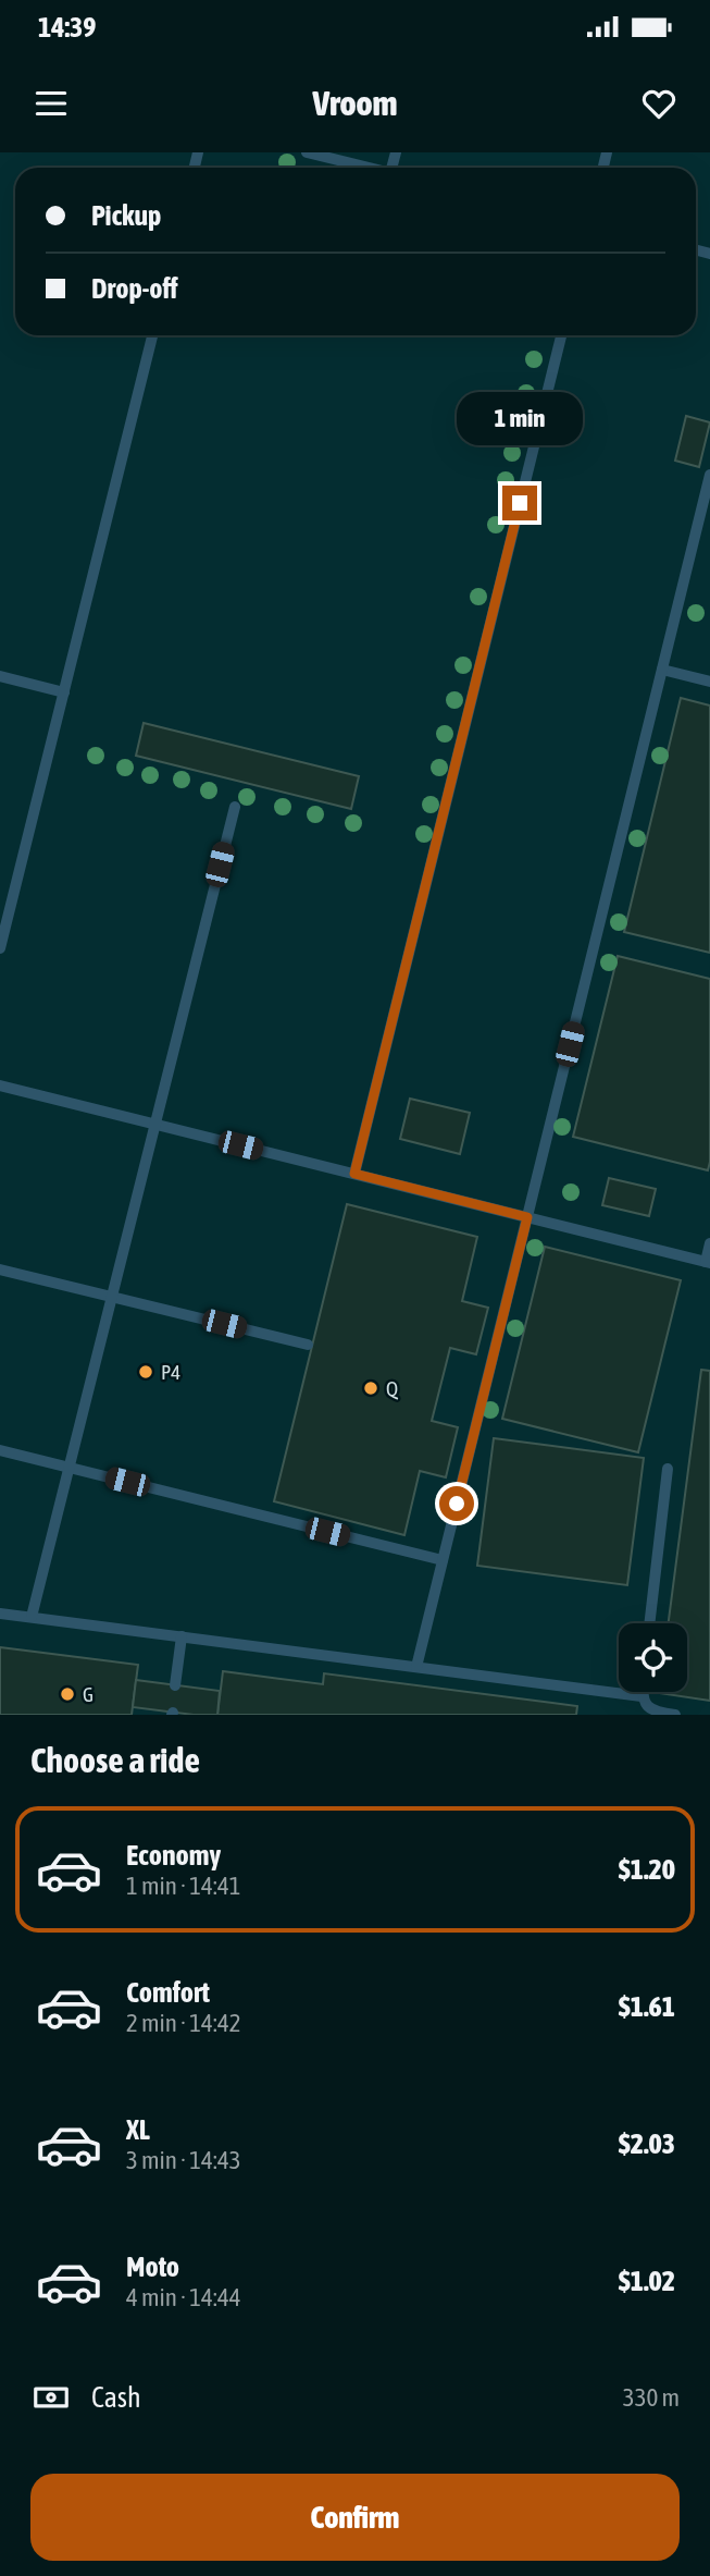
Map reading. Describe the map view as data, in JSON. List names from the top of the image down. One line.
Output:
{"places":["P4","Q","G"],"page":{"status":"14:39","header":"Vroom","banner":["Pickup","Drop-off"],"bubble":"1 min","heading":"Choose a ride","list":[{"name":"Economy","note":"1 min · 14:41","value":"$1.20"},{"name":"Comfort","note":"2 min · 14:42","value":"$1.61"},{"name":"XL","note":"3 min · 14:43","value":"$2.03"},{"name":"Moto","note":"4 min · 14:44","value":"$1.02"}],"pay":["Cash","330 m"],"buttons":"Confirm"}}
